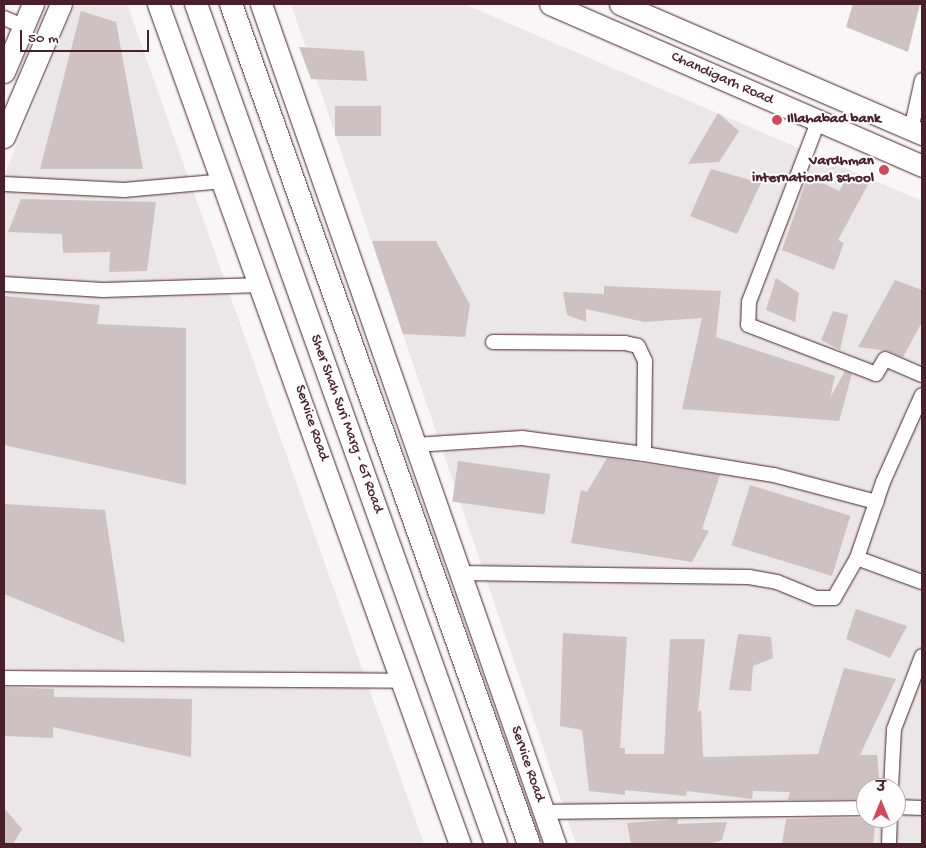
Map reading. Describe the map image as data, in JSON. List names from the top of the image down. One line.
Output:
{"streets":{"highway":["Sher Shah Suri Marg - GT Road"],"main road":["Chandigarh Road","Service Road"]},"places":["Illahabad bank","Vardhman international school"],"scale_bar":"50 m","north":"top"}
